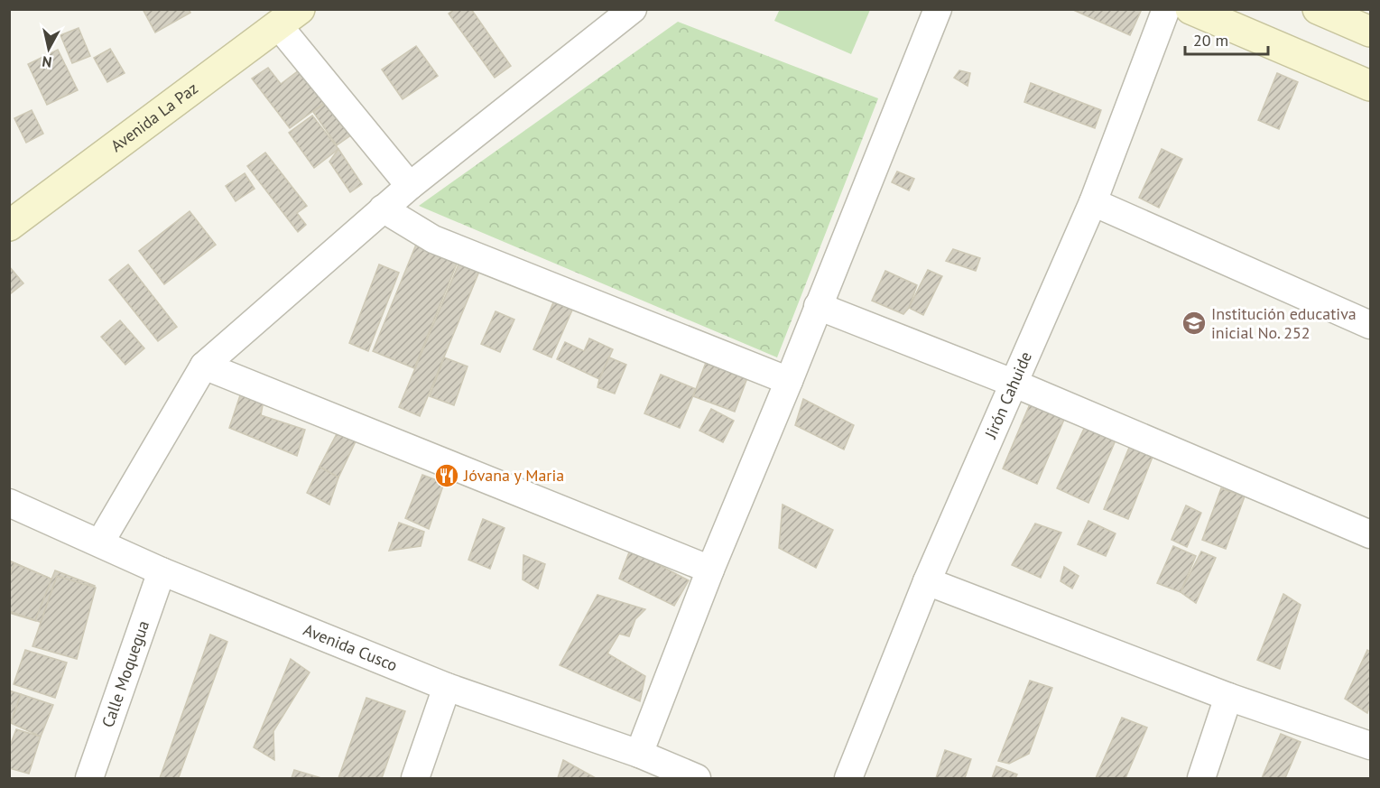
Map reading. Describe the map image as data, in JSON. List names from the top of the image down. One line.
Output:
{"streets":{"street":["Avenida La Paz","Jirón Cahuide","Avenida Cusco","Calle Moquegua"]},"crossings":[["Avenida Cusco","Calle Moquegua"]],"places":{"school or university":["Institución educativa inicial No. 252"],"restaurant":["Jóvana y Maria"]},"scale_bar":"20 m","north":"bottom"}
